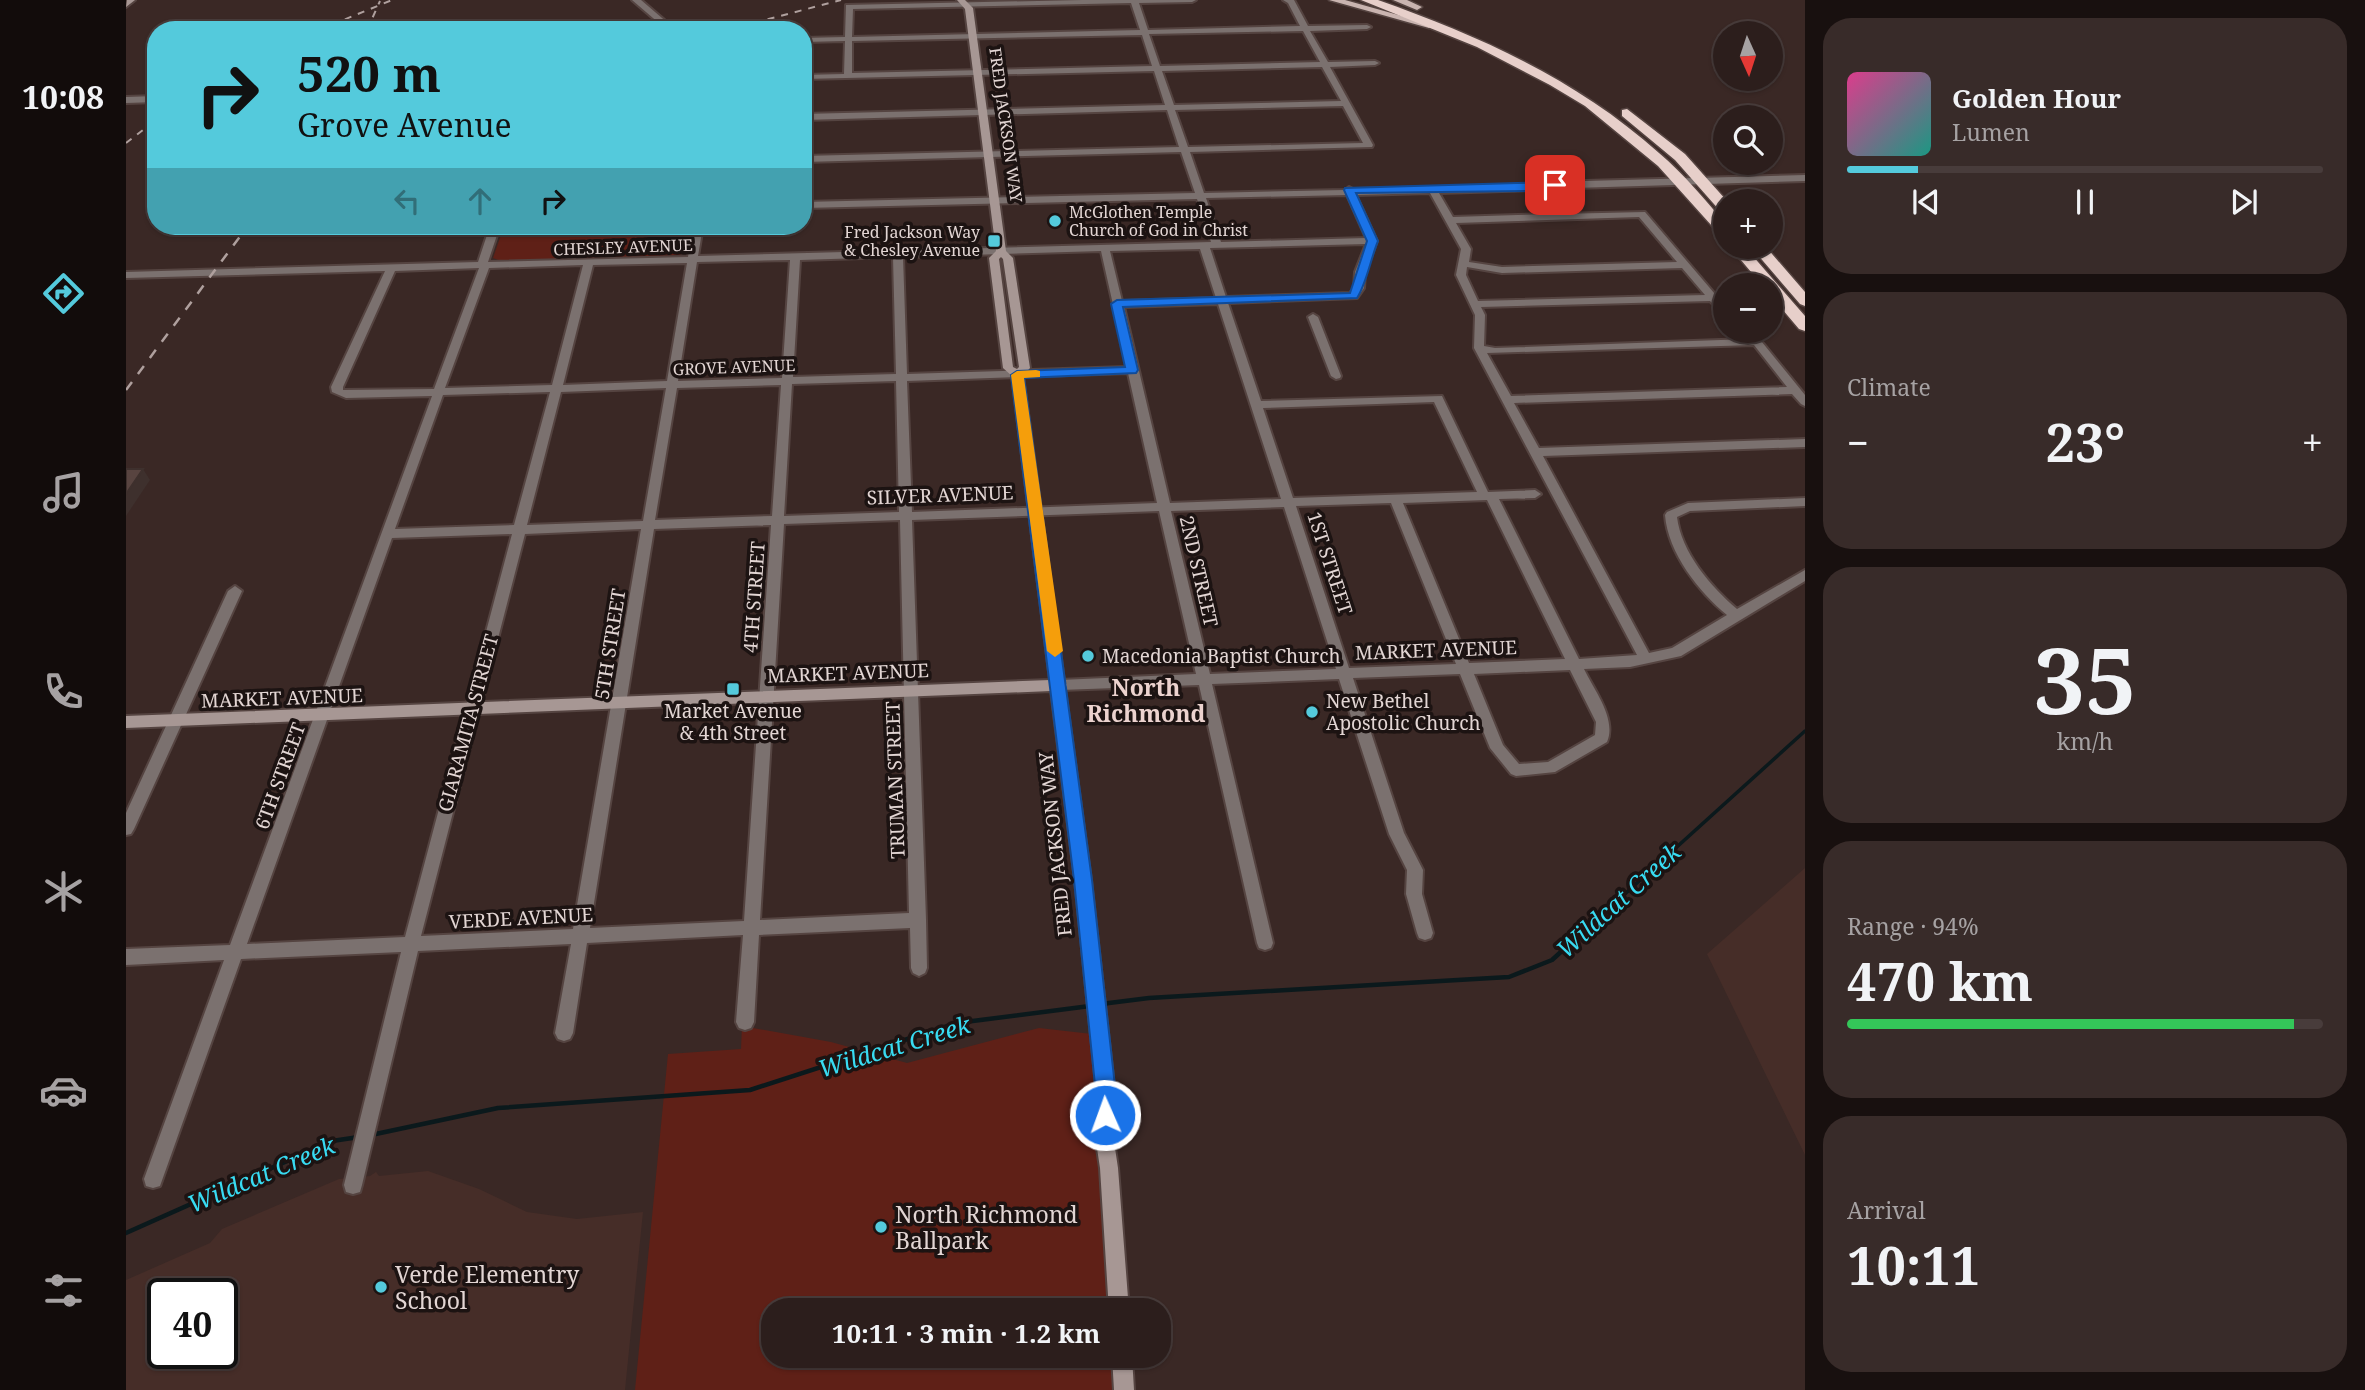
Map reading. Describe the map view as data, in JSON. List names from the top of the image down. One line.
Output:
{"streets":{"street":["FRED JACKSON WAY","CHESLEY AVENUE","GROVE AVENUE","SILVER AVENUE","1ST STREET","2ND STREET","4TH STREET","5TH STREET","MARKET AVENUE","GIARAMITA STREET","6TH STREET","TRUMAN STREET","VERDE AVENUE"]},"crossings":[["FRED JACKSON WAY","CHESLEY AVENUE"],["FRED JACKSON WAY","GROVE AVENUE"],["FRED JACKSON WAY","SILVER AVENUE"],["FRED JACKSON WAY","MARKET AVENUE"],["CHESLEY AVENUE","GROVE AVENUE"],["CHESLEY AVENUE","1ST STREET"],["CHESLEY AVENUE","2ND STREET"],["CHESLEY AVENUE","4TH STREET"],["CHESLEY AVENUE","5TH STREET"],["CHESLEY AVENUE","GIARAMITA STREET"],["CHESLEY AVENUE","6TH STREET"],["CHESLEY AVENUE","TRUMAN STREET"],["GROVE AVENUE","2ND STREET"],["GROVE AVENUE","4TH STREET"],["GROVE AVENUE","5TH STREET"],["GROVE AVENUE","GIARAMITA STREET"],["GROVE AVENUE","6TH STREET"],["GROVE AVENUE","TRUMAN STREET"],["SILVER AVENUE","1ST STREET"],["SILVER AVENUE","2ND STREET"],["SILVER AVENUE","4TH STREET"],["SILVER AVENUE","5TH STREET"],["SILVER AVENUE","GIARAMITA STREET"],["SILVER AVENUE","6TH STREET"],["SILVER AVENUE","TRUMAN STREET"],["1ST STREET","MARKET AVENUE"],["2ND STREET","MARKET AVENUE"],["4TH STREET","MARKET AVENUE"],["4TH STREET","VERDE AVENUE"],["5TH STREET","MARKET AVENUE"],["5TH STREET","VERDE AVENUE"],["MARKET AVENUE","GIARAMITA STREET"],["MARKET AVENUE","6TH STREET"],["MARKET AVENUE","TRUMAN STREET"],["GIARAMITA STREET","VERDE AVENUE"],["6TH STREET","VERDE AVENUE"],["TRUMAN STREET","VERDE AVENUE"]],"districts":["North Richmond"],"water":["Wildcat Creek"],"places":{"other":["McGlothen Temple Church of God in Christ","Macedonia Baptist Church","New Bethel Apostolic Church","North Richmond Ballpark","Verde Elementry School"],"transit":["Fred Jackson Way & Chesley Avenue","Market Avenue & 4th Street"]},"north":"bottom","page":{"tabs":"10:08","map_buttons":["+","−"],"turn":["520 m","Grove Avenue"],"song":["Golden Hour","Lumen"],"tile":["Climate",["35","km/h"],["Range · 94%","470 km"],["Arrival","10:11"]],"heat":["−","23°","+"],"limit":"40","trip":"10:11 · 3 min · 1.2 km"}}
